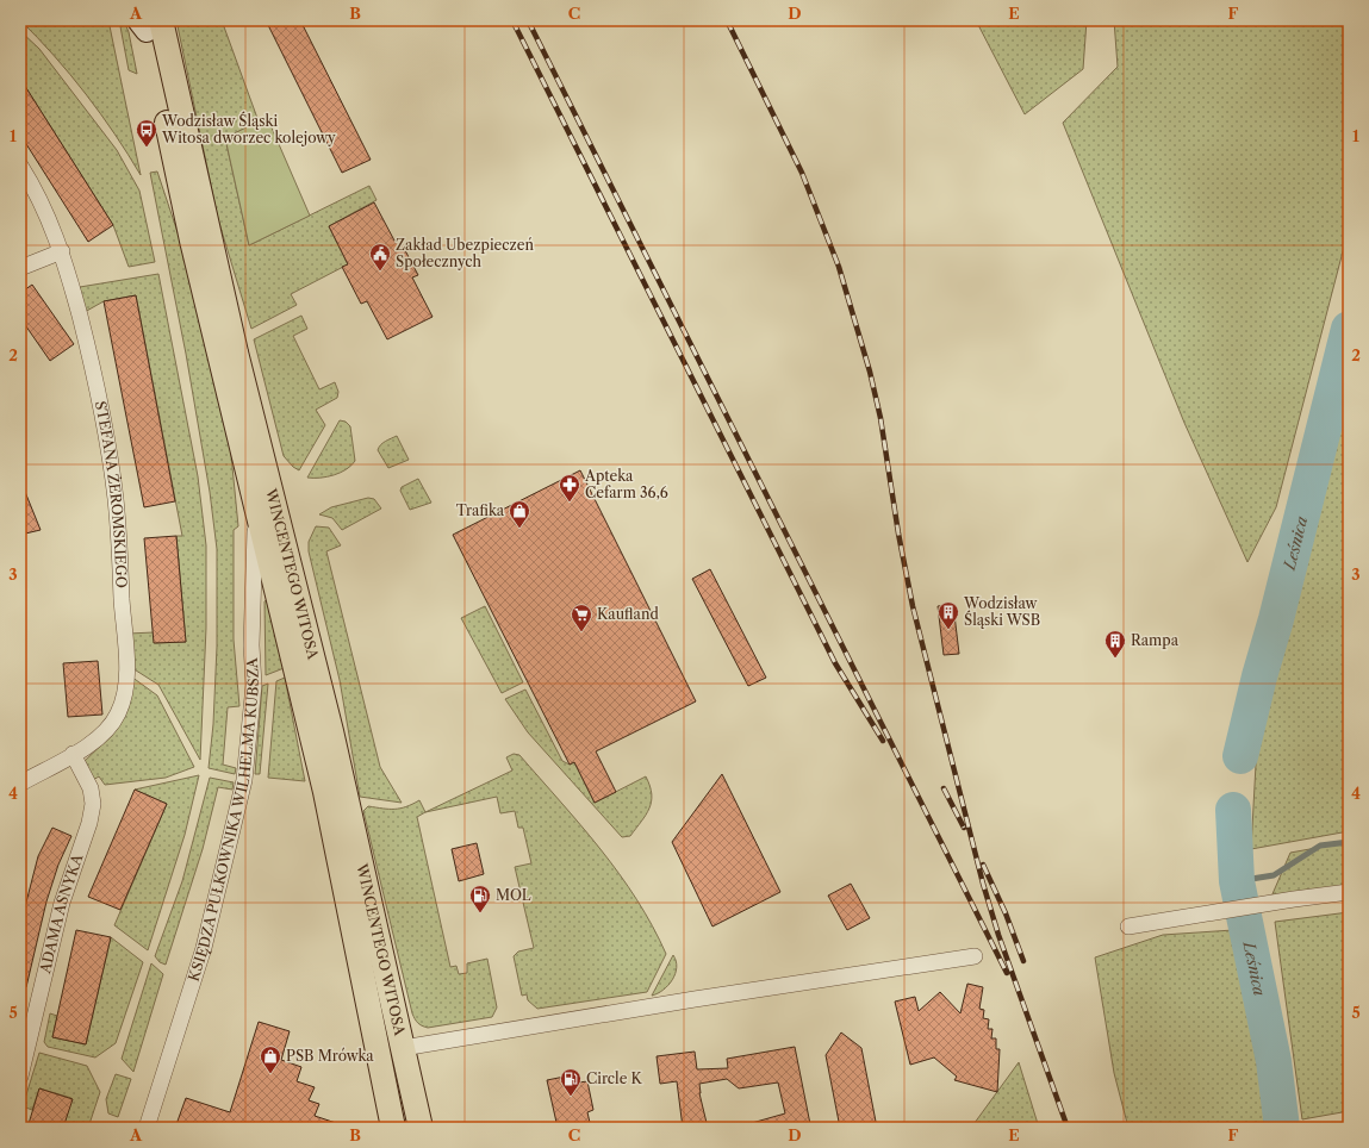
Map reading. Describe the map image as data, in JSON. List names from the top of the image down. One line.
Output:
{"streets":{"main road":["WINCENTEGO WITOSA"],"street":["STEFANA ŻEROMSKIEGO","KSIĘDZA PUŁKOWNIKA WILHELMA KUBSZA","ADAMA ASNYKA"]},"crossings":[["STEFANA ŻEROMSKIEGO","ADAMA ASNYKA"],["WINCENTEGO WITOSA","KSIĘDZA PUŁKOWNIKA WILHELMA KUBSZA"]],"water":["Leśnica"],"places":{"bus stop":["Wodzisław Śląski Witosa dworzec kolejowy"],"public building":["Zakład Ubezpieczeń Społecznych"],"pharmacy":["Apteka Cefarm 36,6"],"shop":["Trafika","PSB Mrówka"],"building":["Wodzisław Śląski WSB","Rampa"],"supermarket":["Kaufland"],"fuel station":["MOL","Circle K"]},"grid":{"columns":["A","B","C","D","E","F"],"rows":["1","2","3","4","5"]}}
